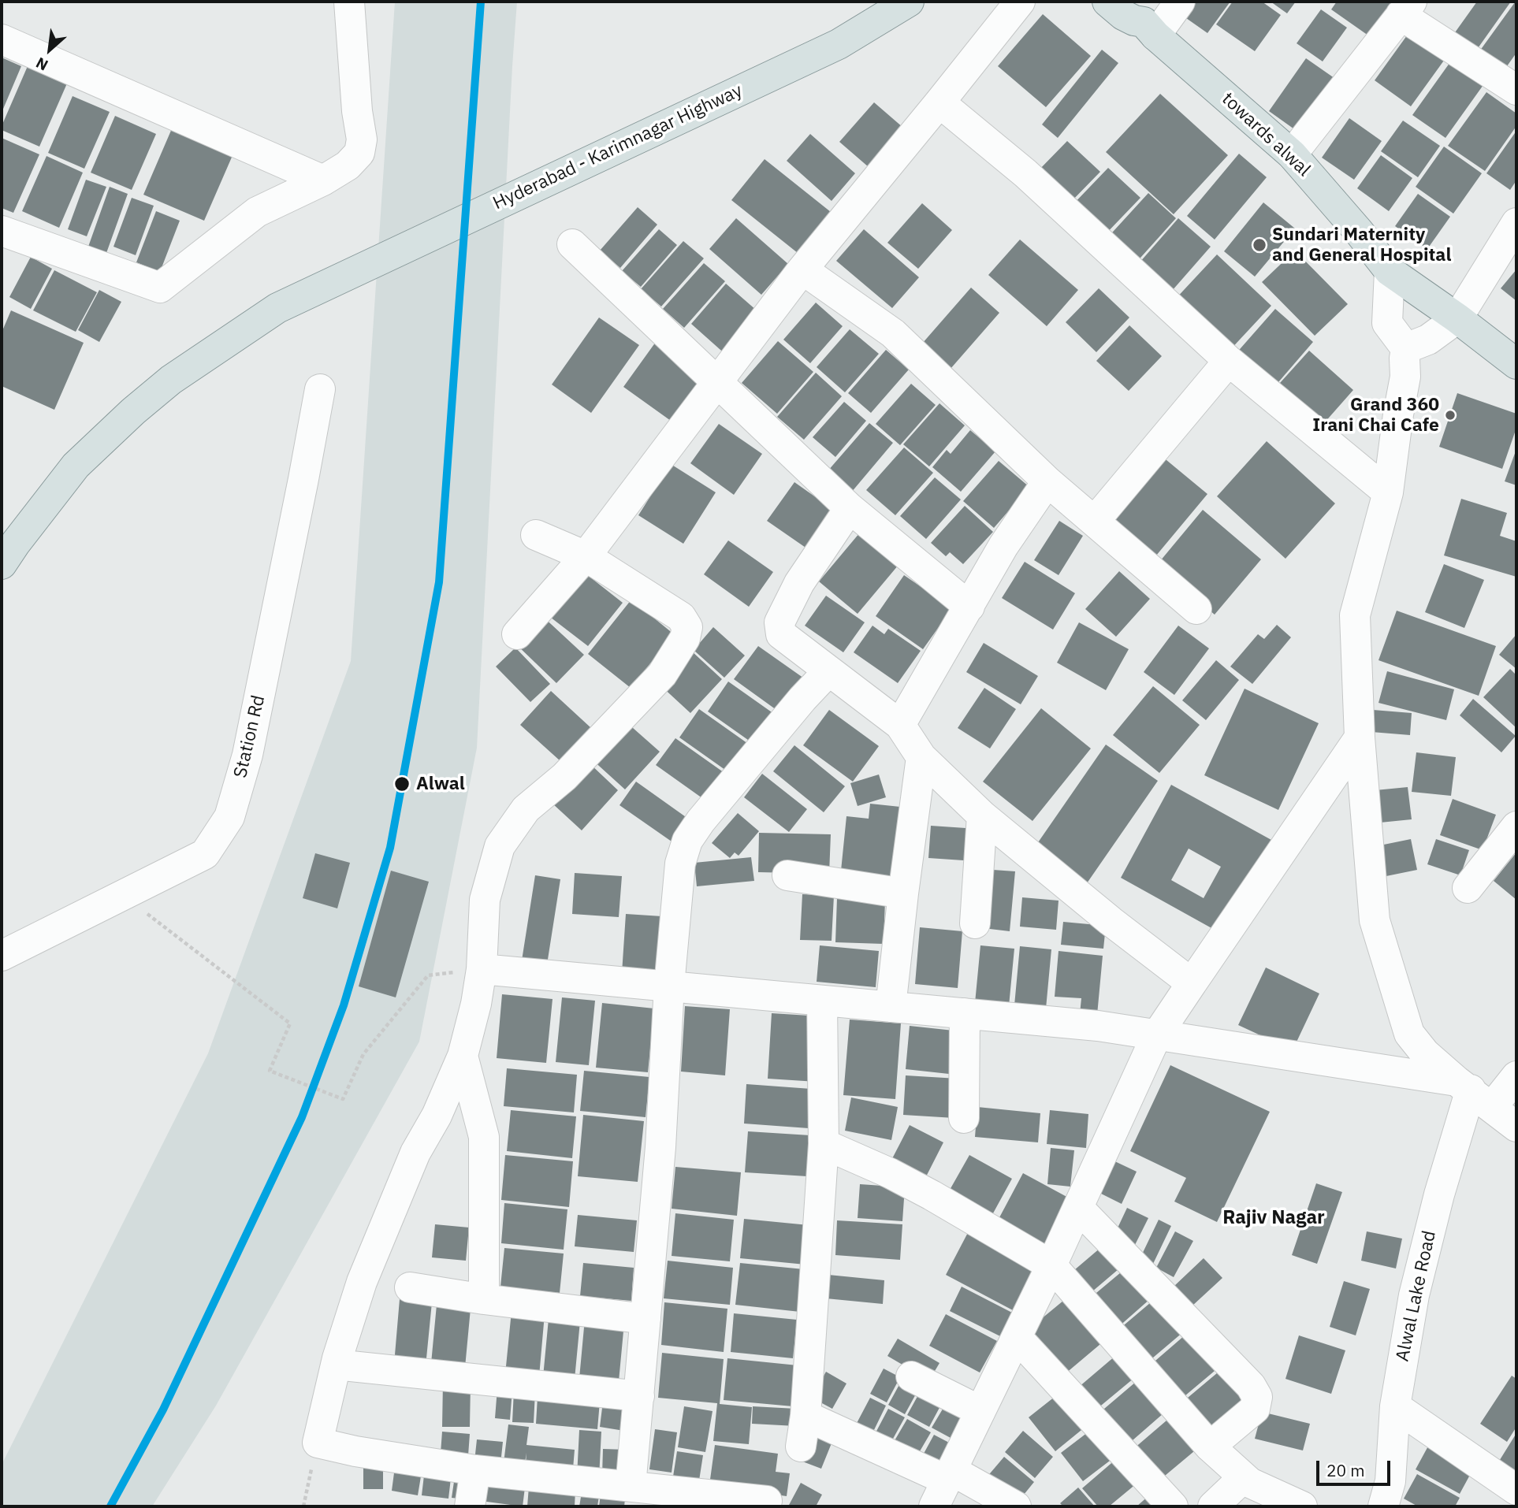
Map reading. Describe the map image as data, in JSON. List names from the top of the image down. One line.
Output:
{"streets":{"main road":["towards alwal","Hyderabad - Karimnagar Highway"],"street":["Station Rd","Alwal Lake Road"]},"districts":["Rajiv Nagar"],"places":["Sundari Maternity and General Hospital","Grand 360 Irani Chai Cafe","Alwal"],"scale_bar":"20 m","north":"bottom left"}
